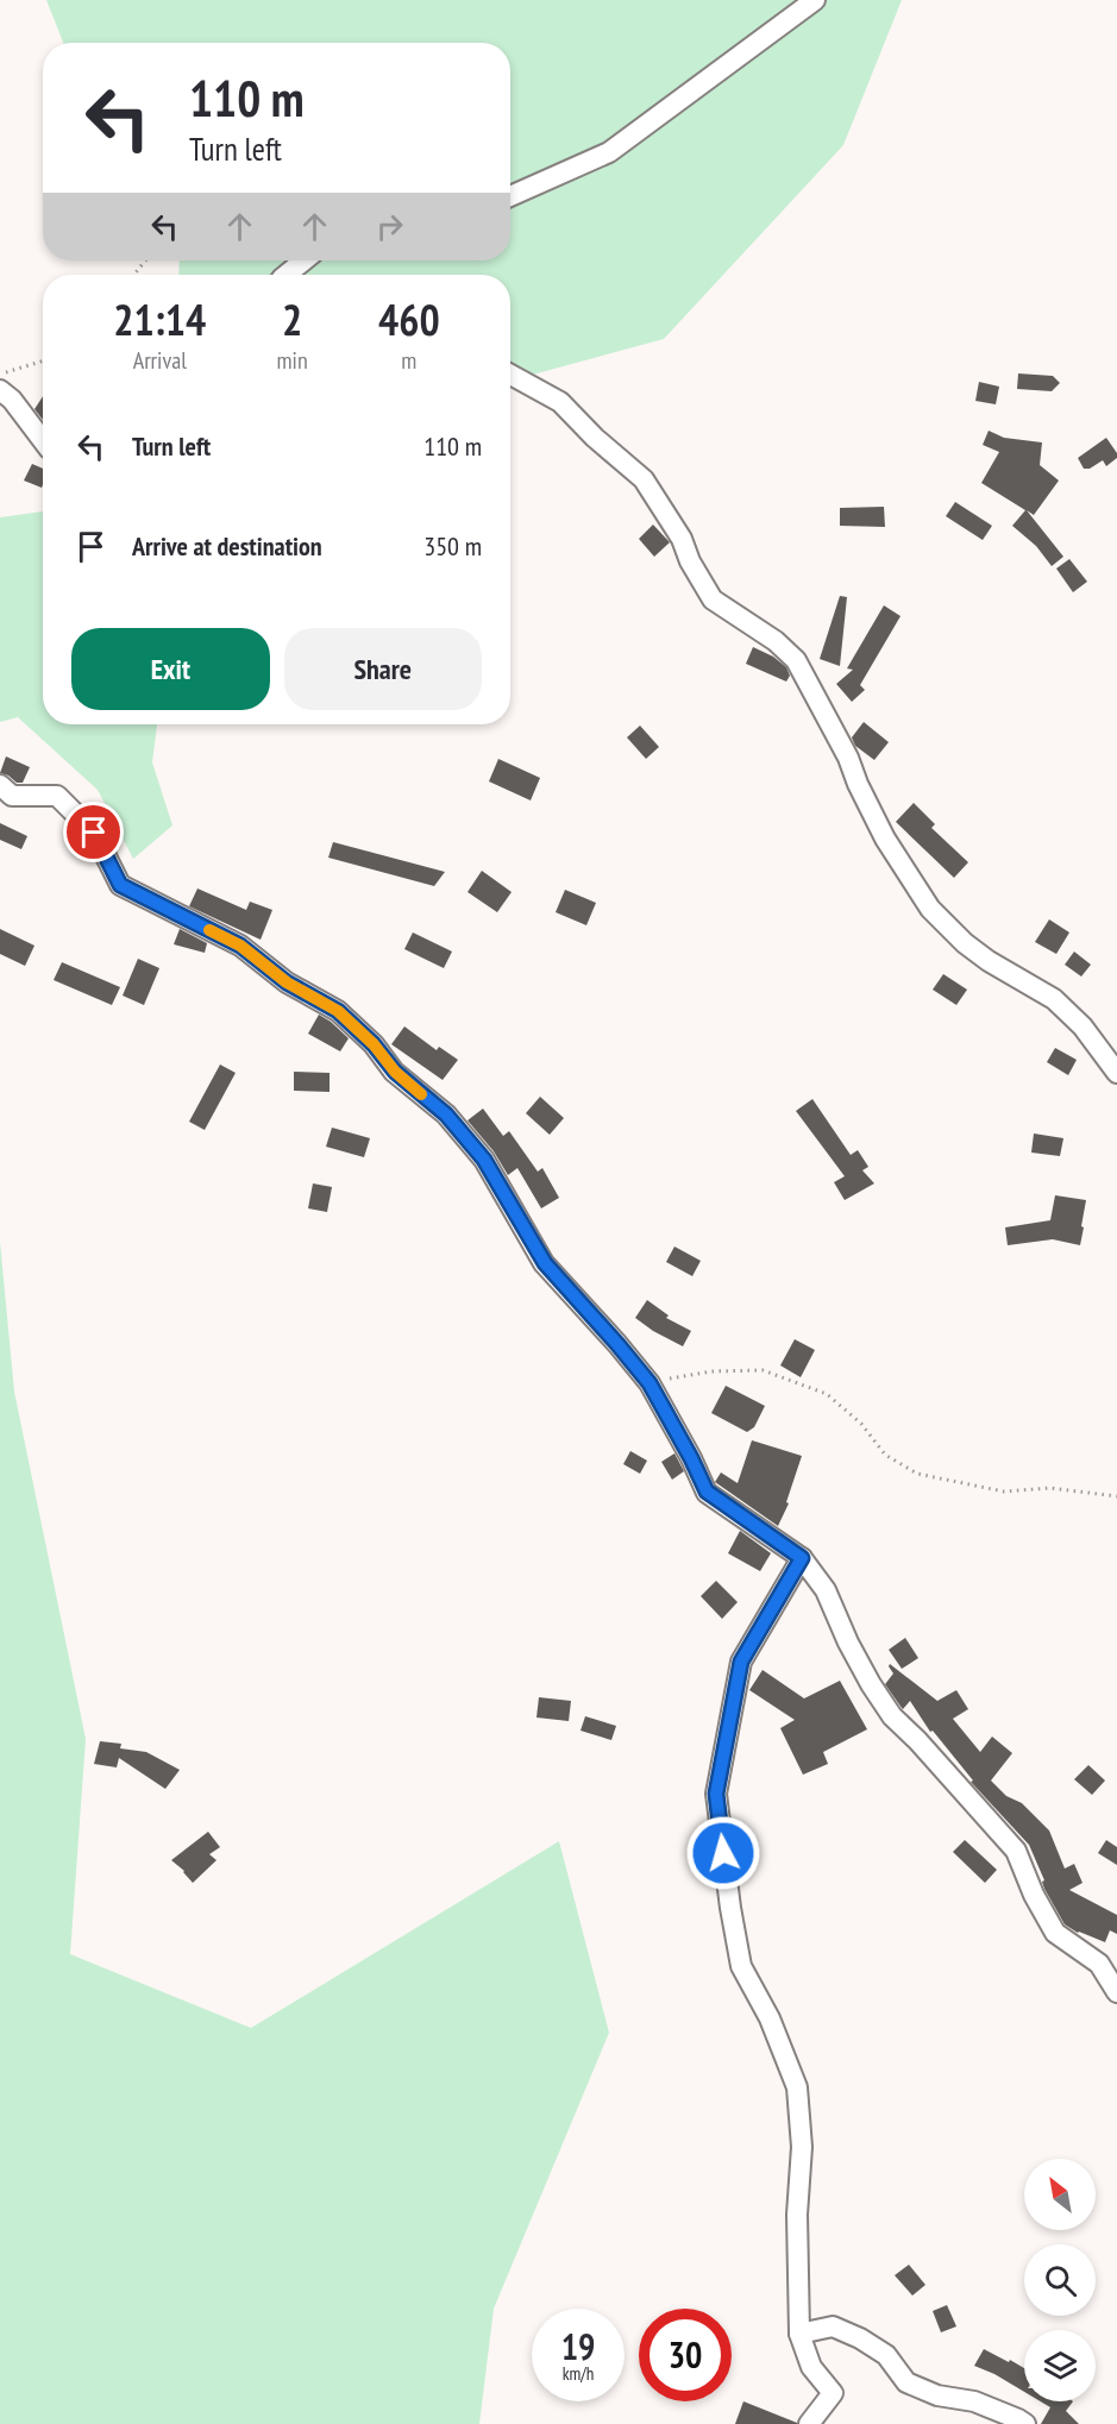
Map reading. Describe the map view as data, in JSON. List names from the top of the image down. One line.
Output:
{"north":"top left","page":{"turn":["110 m","Turn left"],"eta":["21:14","Arrival","2","min","460","m"],"list":[{"name":"Turn left","value":"110 m"},{"name":"Arrive at destination","value":"350 m"}],"buttons":["Exit","Share"],"speed":"19 km/h","limit":"30"}}
